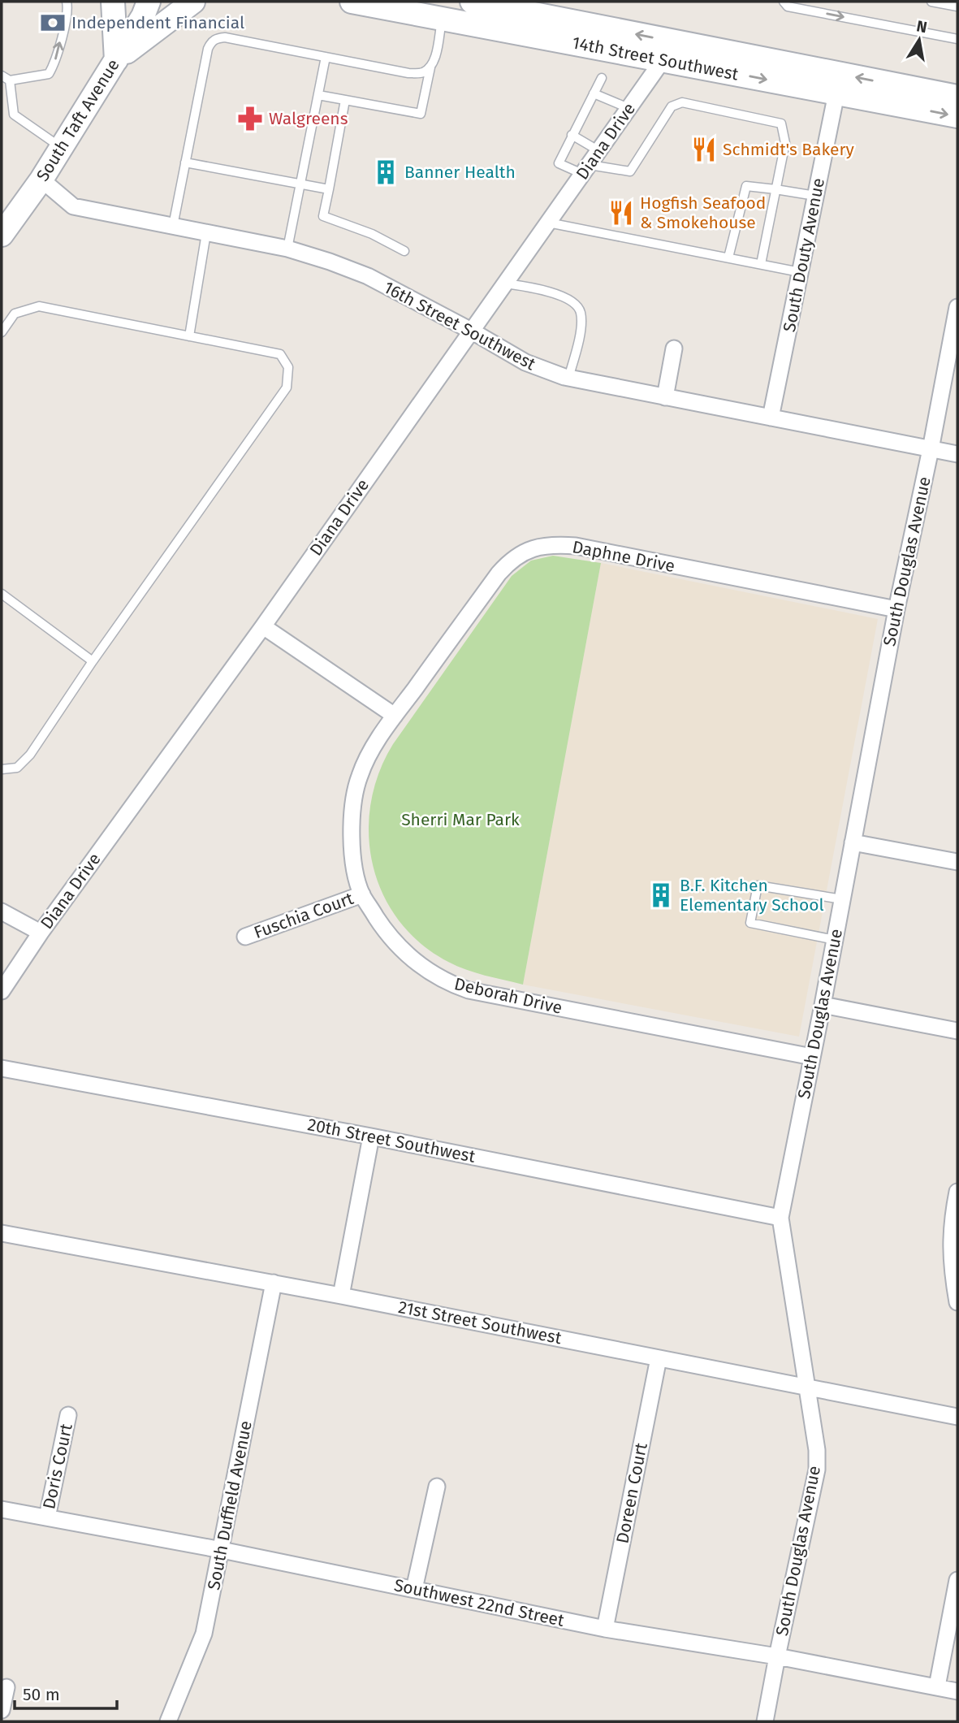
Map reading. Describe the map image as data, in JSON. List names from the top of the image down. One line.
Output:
{"streets":{"main road":["14th Street Southwest","South Taft Avenue"],"street":["Diana Drive","South Douty Avenue","16th Street Southwest","Daphne Drive","South Douglas Avenue","Fuschia Court","Deborah Drive","20th Street Southwest","21st Street Southwest","Doris Court","Doreen Court","South Duffield Avenue","Southwest 22nd Street"]},"crossings":[["14th Street Southwest","Diana Drive"],["14th Street Southwest","South Douty Avenue"],["South Taft Avenue","16th Street Southwest"],["Diana Drive","16th Street Southwest"],["South Douty Avenue","16th Street Southwest"],["16th Street Southwest","South Douglas Avenue"],["Daphne Drive","South Douglas Avenue"],["Daphne Drive","Deborah Drive"],["South Douglas Avenue","Deborah Drive"],["South Douglas Avenue","20th Street Southwest"],["South Douglas Avenue","21st Street Southwest"],["South Douglas Avenue","Southwest 22nd Street"],["Fuschia Court","Deborah Drive"],["21st Street Southwest","Doreen Court"],["21st Street Southwest","South Duffield Avenue"],["Doris Court","Southwest 22nd Street"],["Doreen Court","Southwest 22nd Street"],["South Duffield Avenue","Southwest 22nd Street"]],"parks":["Sherri Mar Park"],"places":{"bank":["Independent Financial"],"pharmacy":["Walgreens"],"restaurant":["Schmidt's Bakery","Hogfish Seafood & Smokehouse"],"building":["Banner Health","B.F. Kitchen Elementary School"]},"scale_bar":"50 m","north":"top"}
